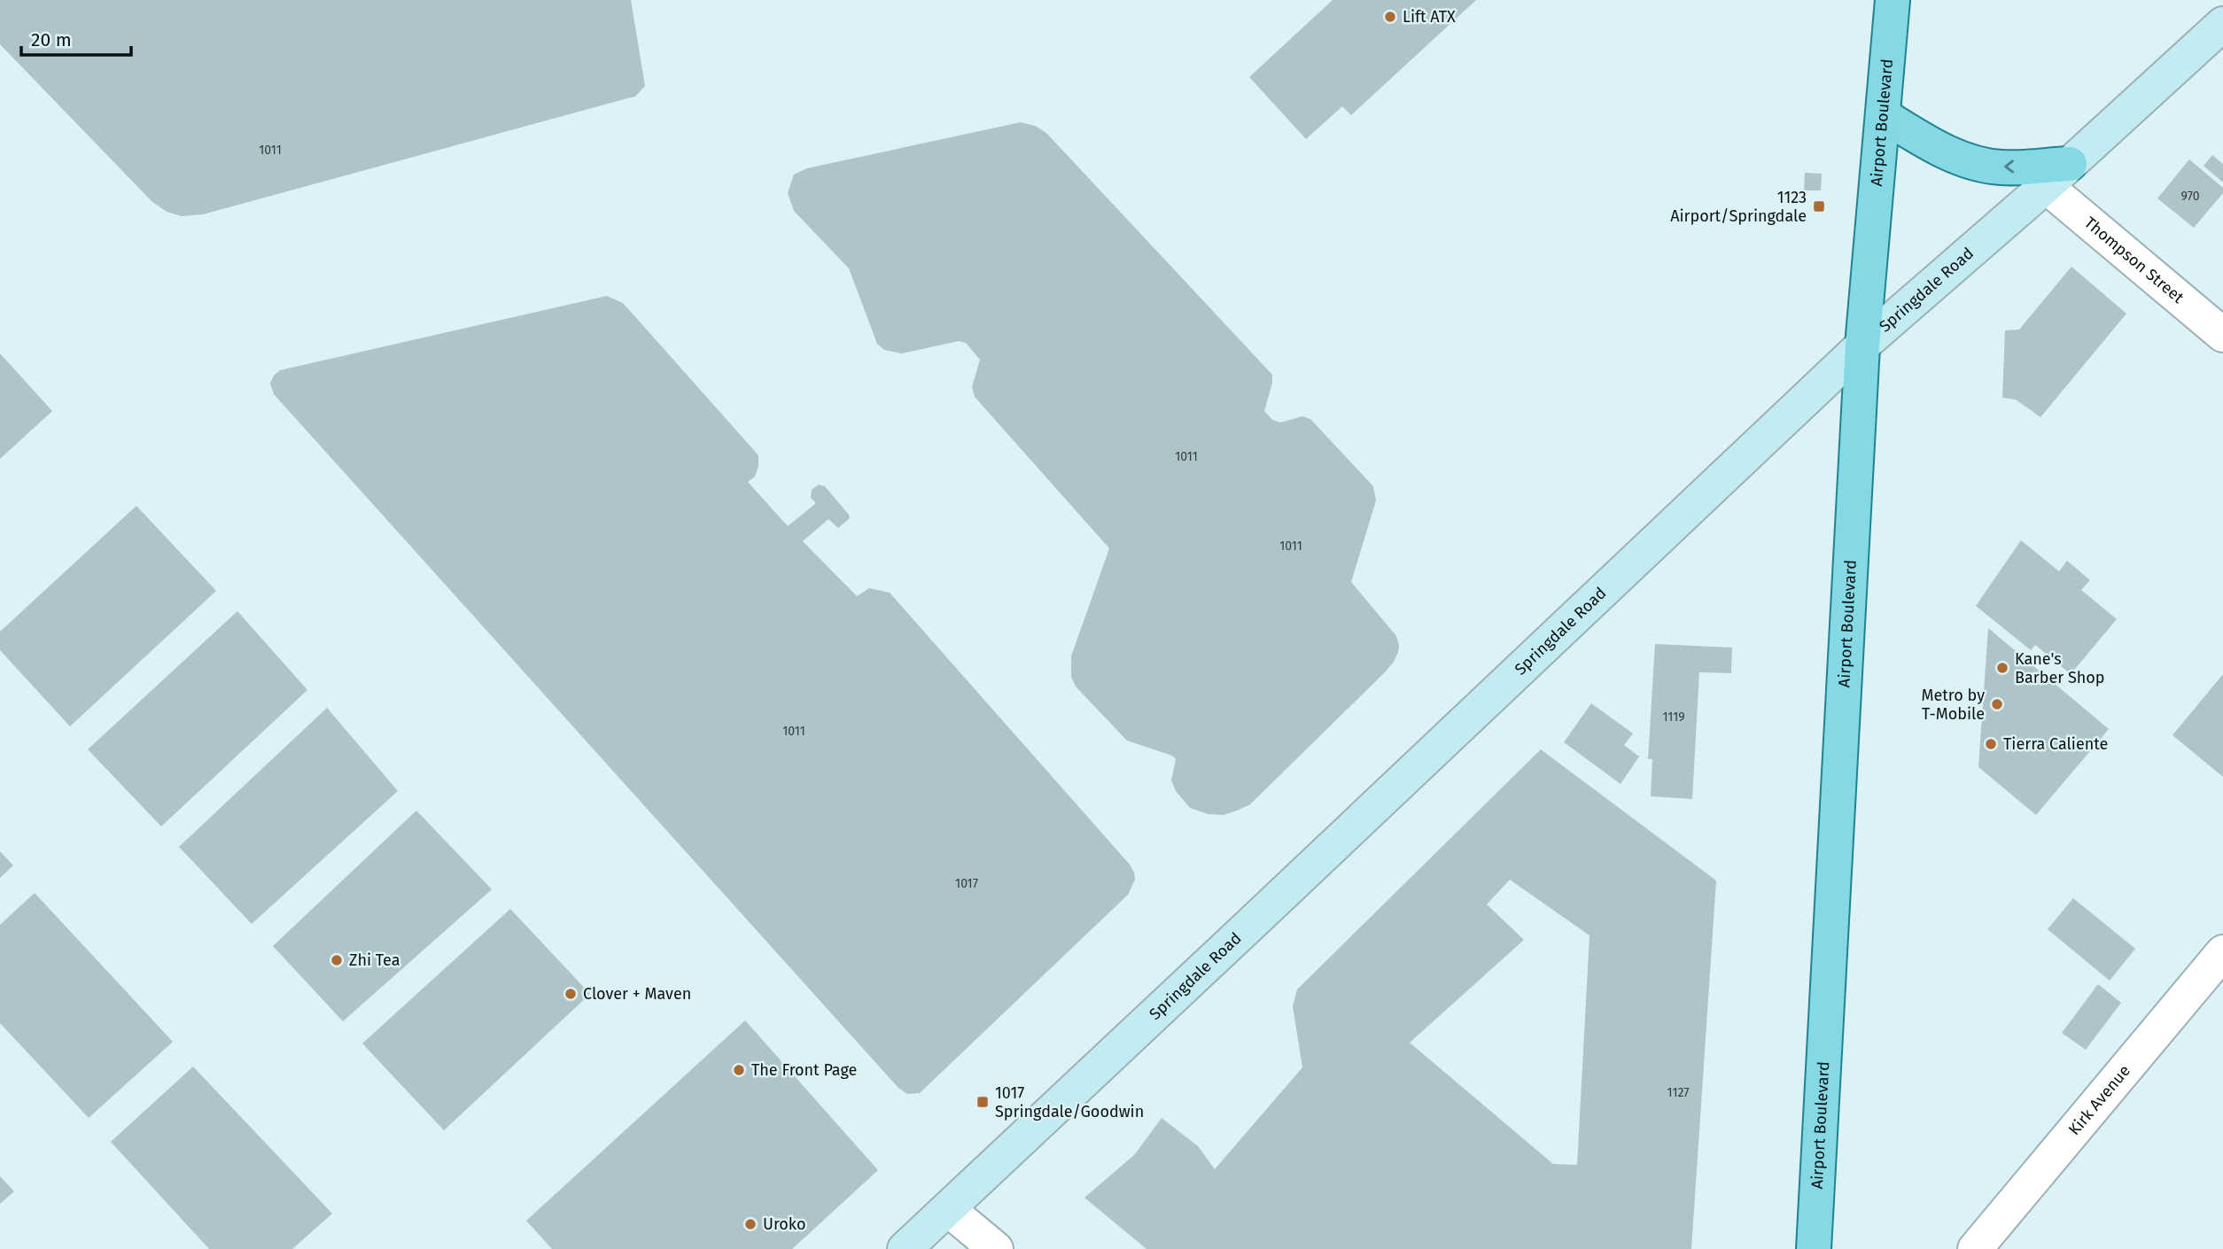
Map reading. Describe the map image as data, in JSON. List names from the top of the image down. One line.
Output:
{"streets":{"main road":["Airport Boulevard","Springdale Road"],"street":["Thompson Street","Kirk Avenue"]},"crossings":[["Airport Boulevard","Springdale Road"],["Thompson Street","Springdale Road"]],"places":{"other":["Lift ATX","Kane's Barber Shop","Metro by T-Mobile","Tierra Caliente","Zhi Tea","Clover + Maven","The Front Page","Uroko"],"transit":["1123 Airport/Springdale","1017 Springdale/Goodwin"]},"house_numbers":["1011","970","1011","1011","1119","1011","1017","1127"],"scale_bar":"20 m"}
